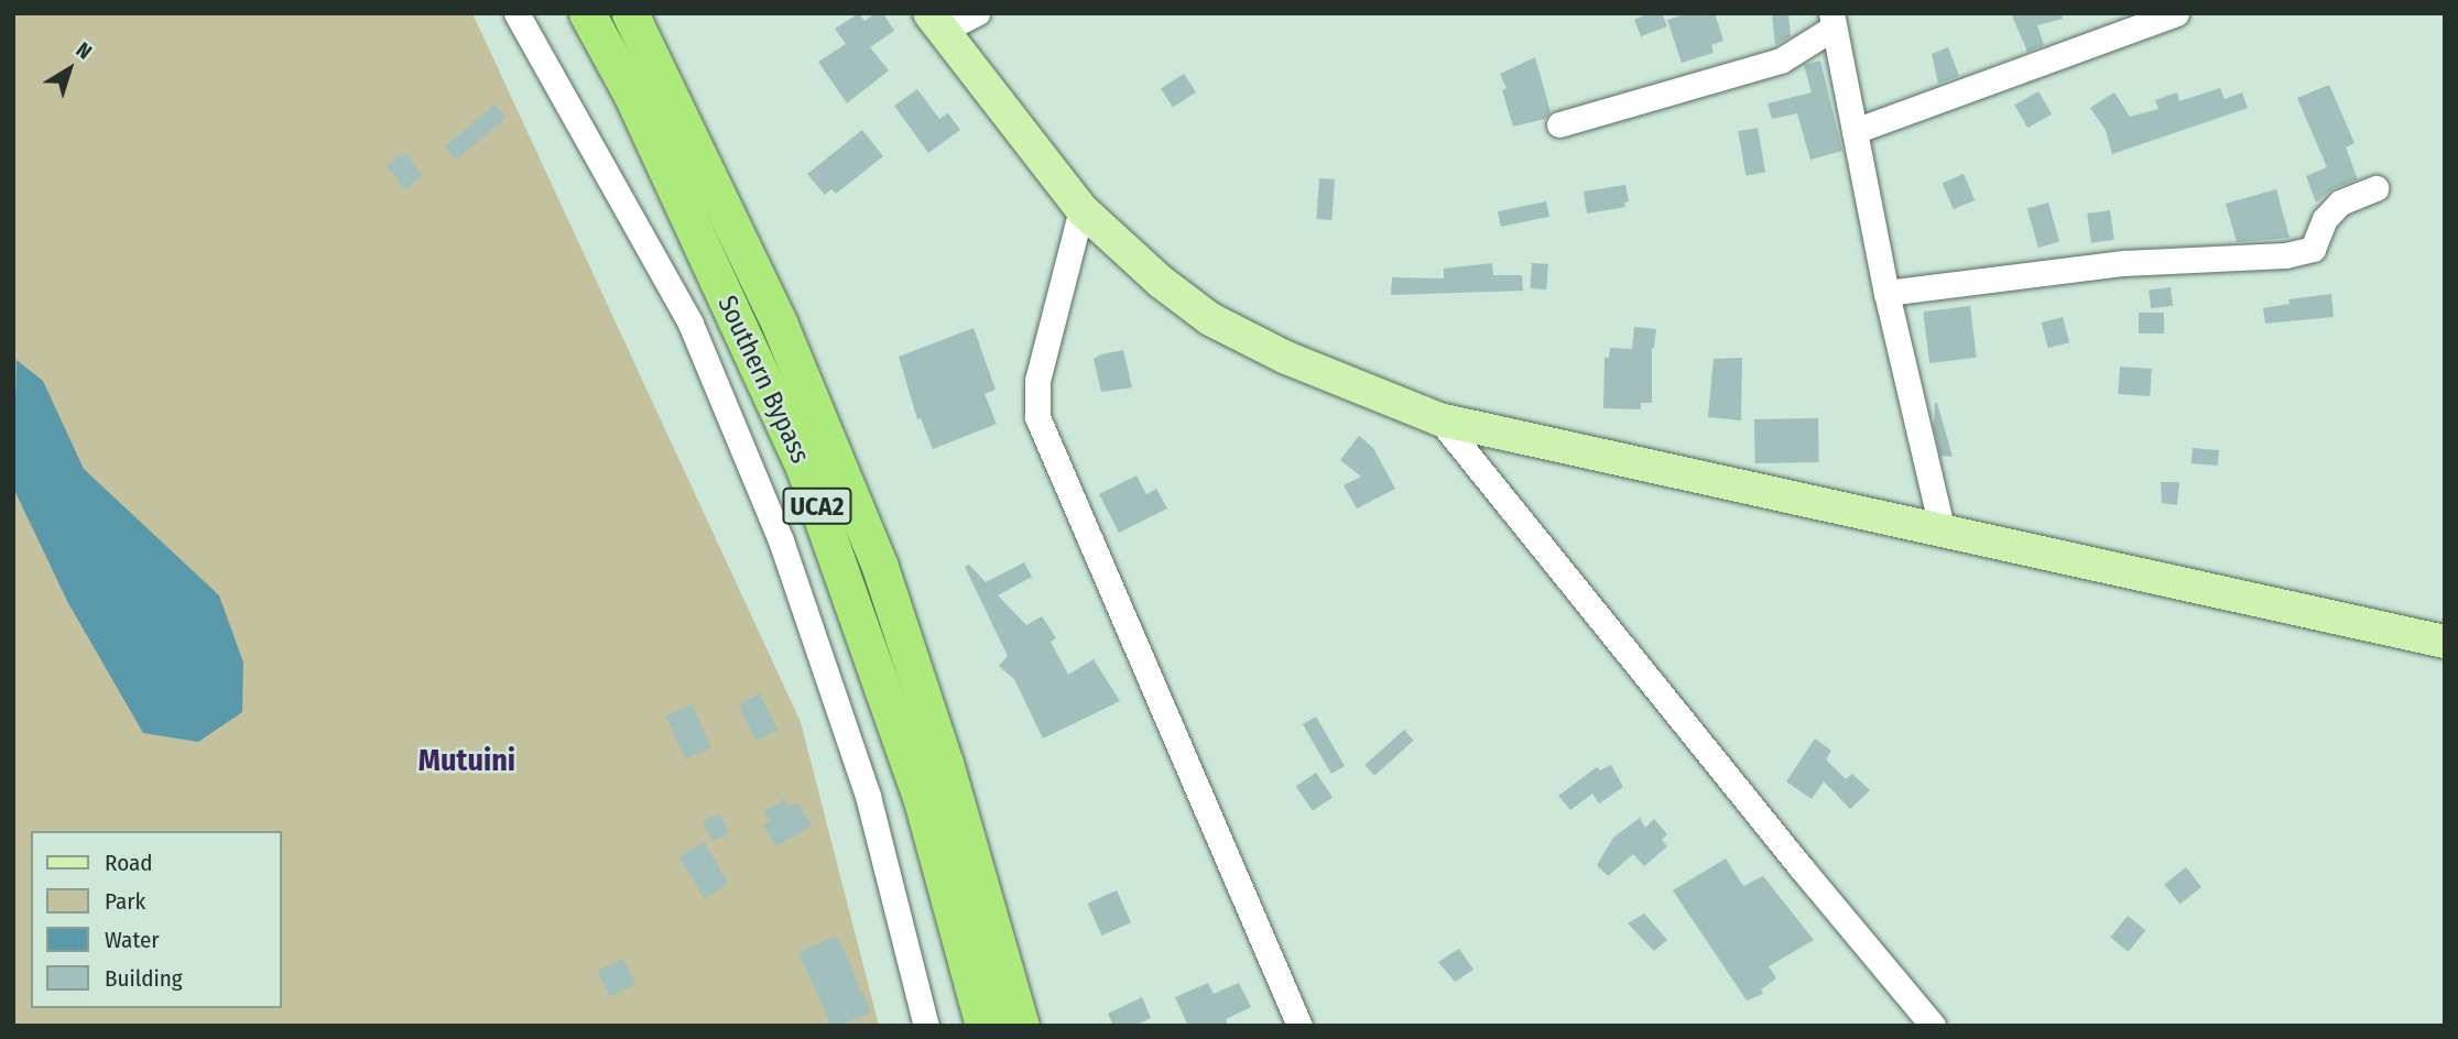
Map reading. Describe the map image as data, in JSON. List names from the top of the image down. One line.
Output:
{"streets":{"highway":["Southern Bypass","UCA2"]},"districts":["Mutuini"],"legend":["Road","Park","Water","Building"],"north":"top right"}
